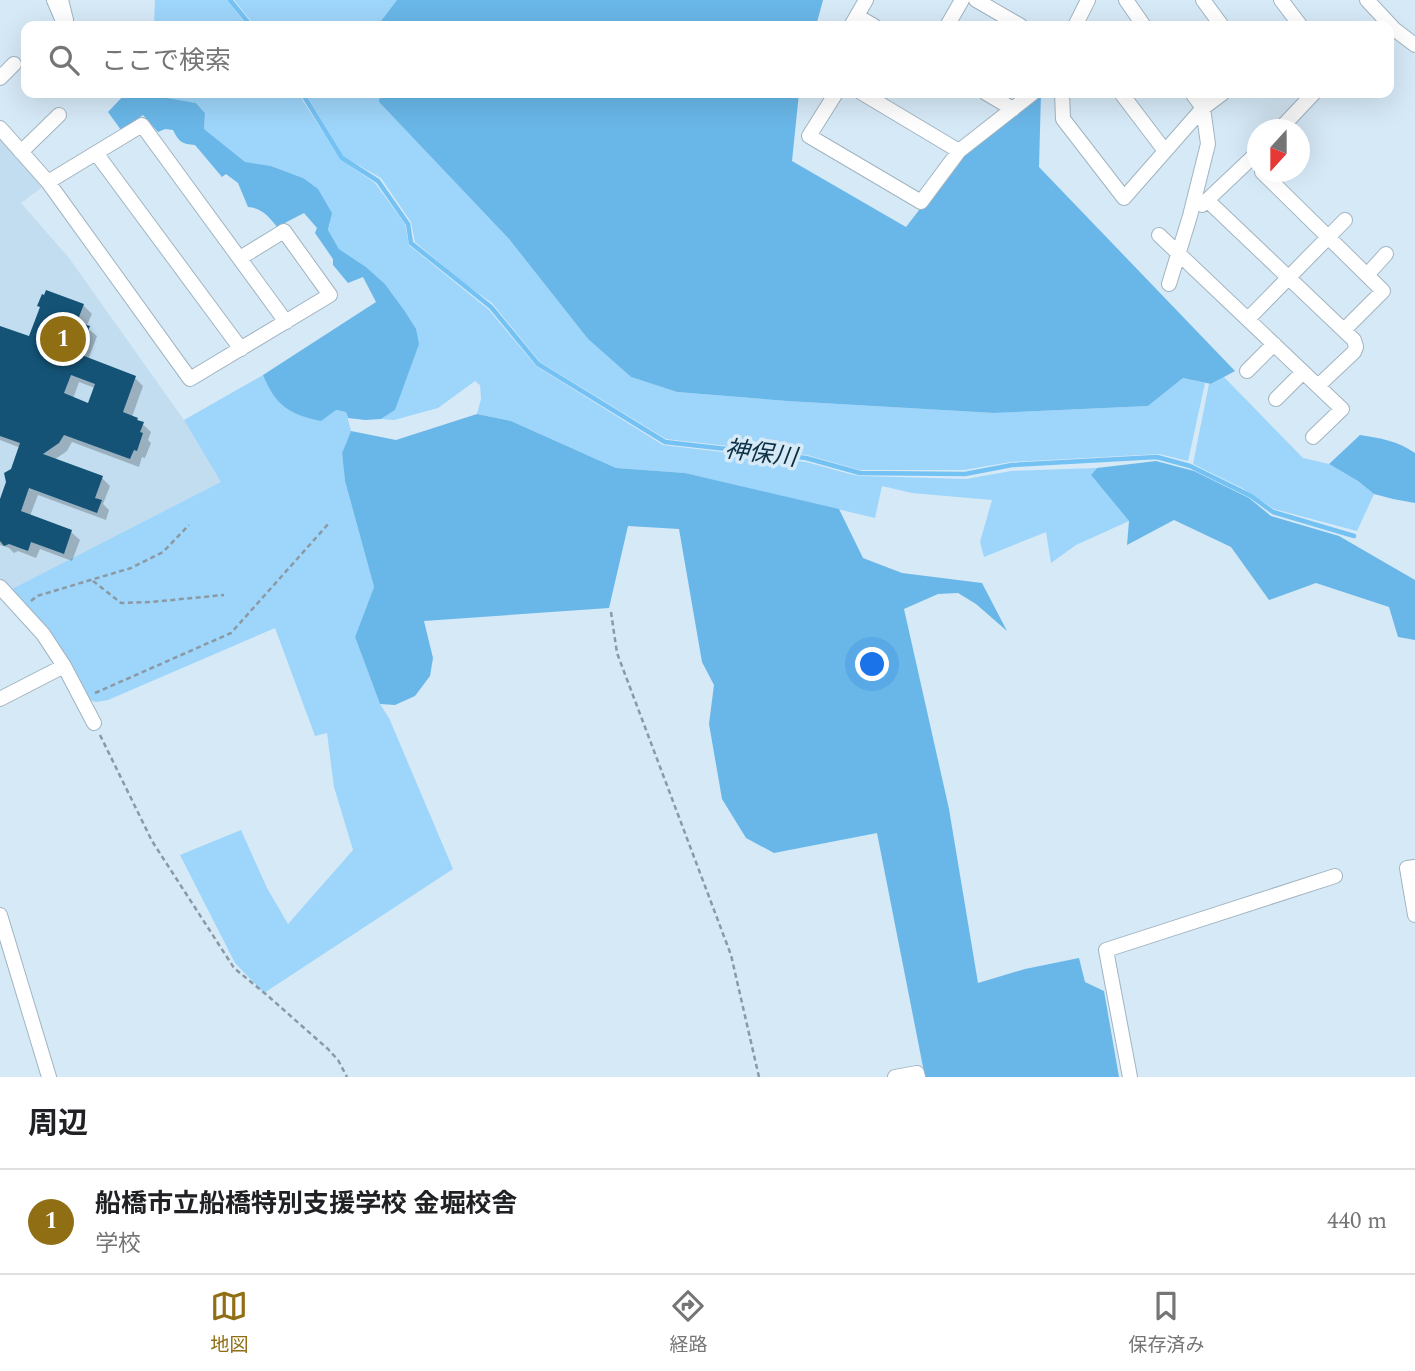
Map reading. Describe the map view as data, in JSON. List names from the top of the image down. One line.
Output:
{"water":["神保川"],"north":"bottom","page":{"search":"ここで検索","pins":"1","heading":"周辺","list":[{"mark":"1","name":"船橋市立船橋特別支援学校 金堀校舎","note":"学校","value":"440 m"}],"nav":["地図","経路","保存済み"]}}
